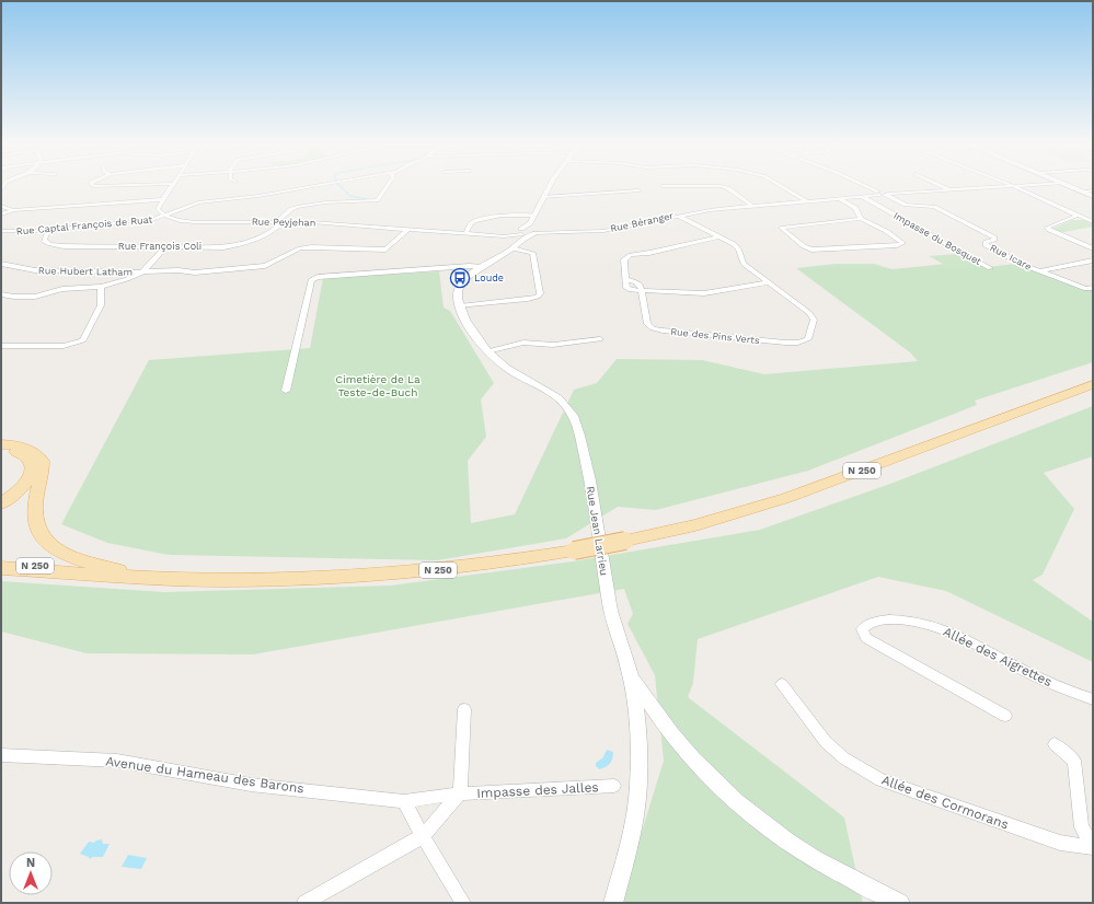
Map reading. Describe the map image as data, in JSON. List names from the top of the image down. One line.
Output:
{"streets":{"main road":["N 250"],"street":["Rue Peyjehan","Rue Béranger","Rue Captal François de Ruat","Impasse du Bosquet","Rue François Coli","Rue Icare","Rue Hubert Latham","Rue des Pins Verts","Rue Jean Larrieu","Allée des Aigrettes","Avenue du Hameau des Barons","Impasse des Jalles","Allée des Cormorans"]},"crossings":[["Rue Peyjehan","Rue Captal François de Ruat"],["Rue Peyjehan","Rue François Coli"],["Rue Peyjehan","Rue Hubert Latham"],["Rue Peyjehan","Rue Jean Larrieu"],["Rue Béranger","Impasse du Bosquet"],["Rue Béranger","Rue Icare"],["Rue Béranger","Rue des Pins Verts"],["Rue Béranger","Rue Jean Larrieu"],["Rue Captal François de Ruat","Rue François Coli"],["Avenue du Hameau des Barons","Impasse des Jalles"]],"parks":["Cimetière de La Teste-de-Buch"],"places":{"bus stop":["Loude"]},"north":"top"}
